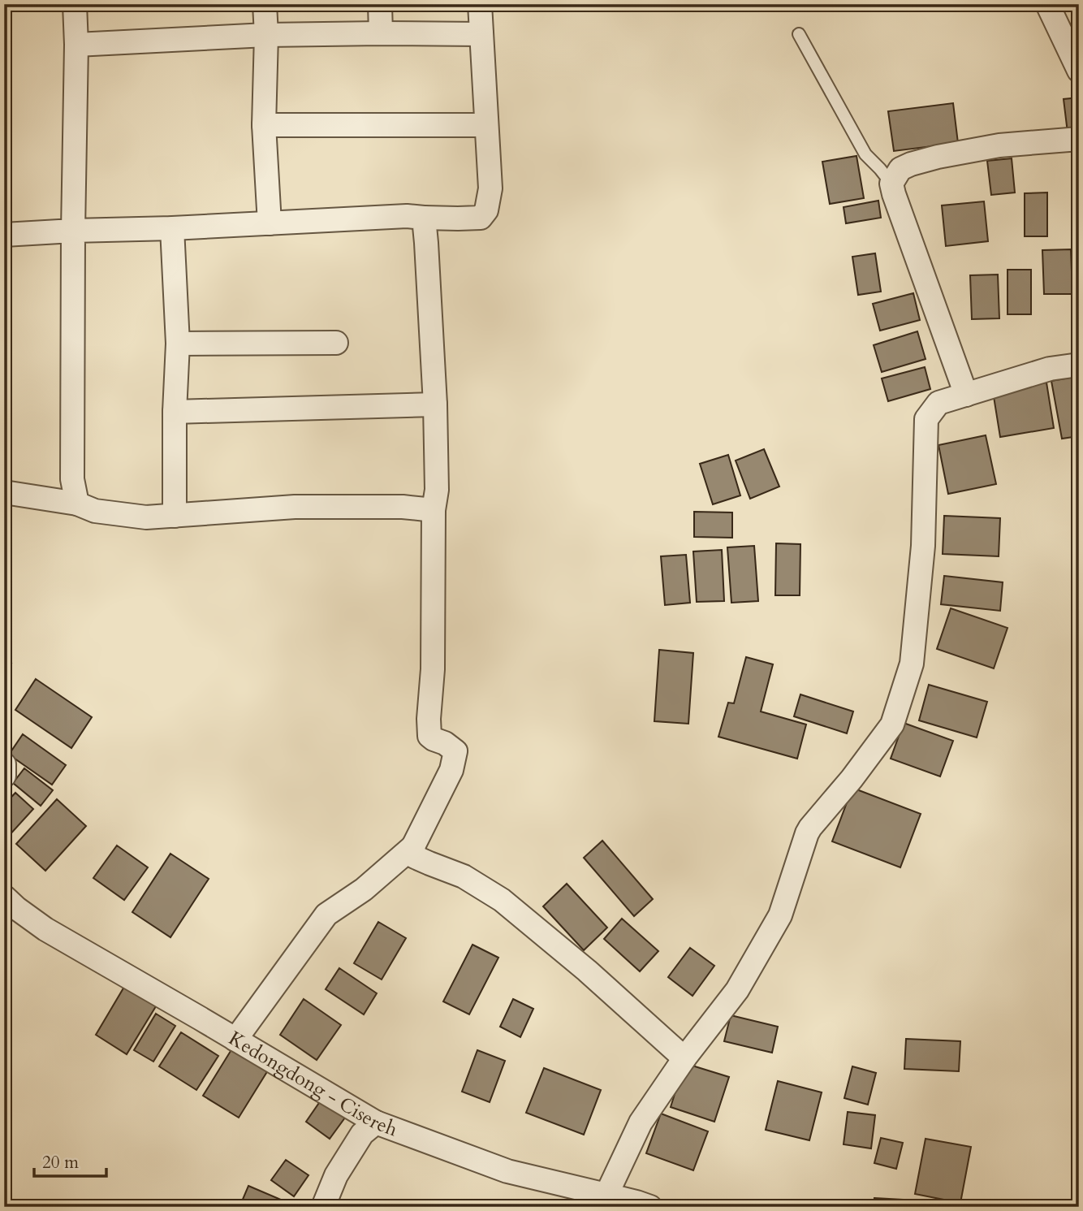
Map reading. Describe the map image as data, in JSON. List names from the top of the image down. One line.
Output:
{"streets":{"street":["Kedongdong - Cisereh"]},"scale_bar":"20 m"}
